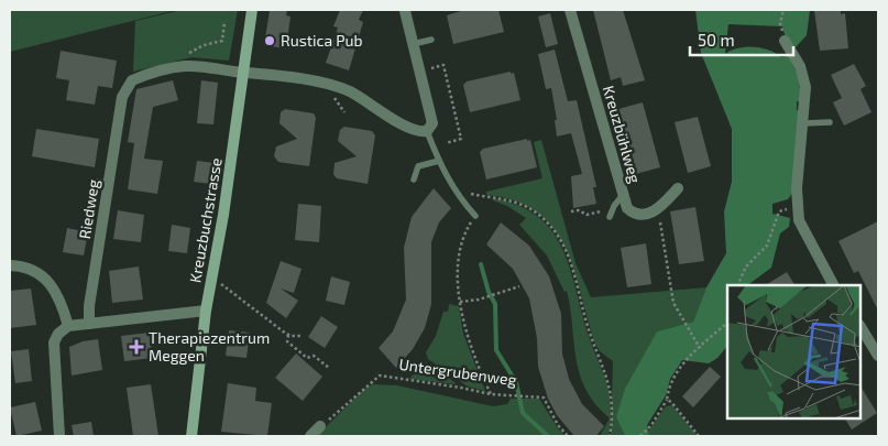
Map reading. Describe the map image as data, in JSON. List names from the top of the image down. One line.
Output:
{"streets":{"street":["Kreuzbühlweg","Riedweg","Kreuzbuchstrasse"],"path":["Untergrubenweg"]},"crossings":[["Riedweg","Kreuzbuchstrasse"]],"places":{"other":["Rustica Pub"],"health":["Therapiezentrum Meggen"]},"scale_bar":"50 m"}
